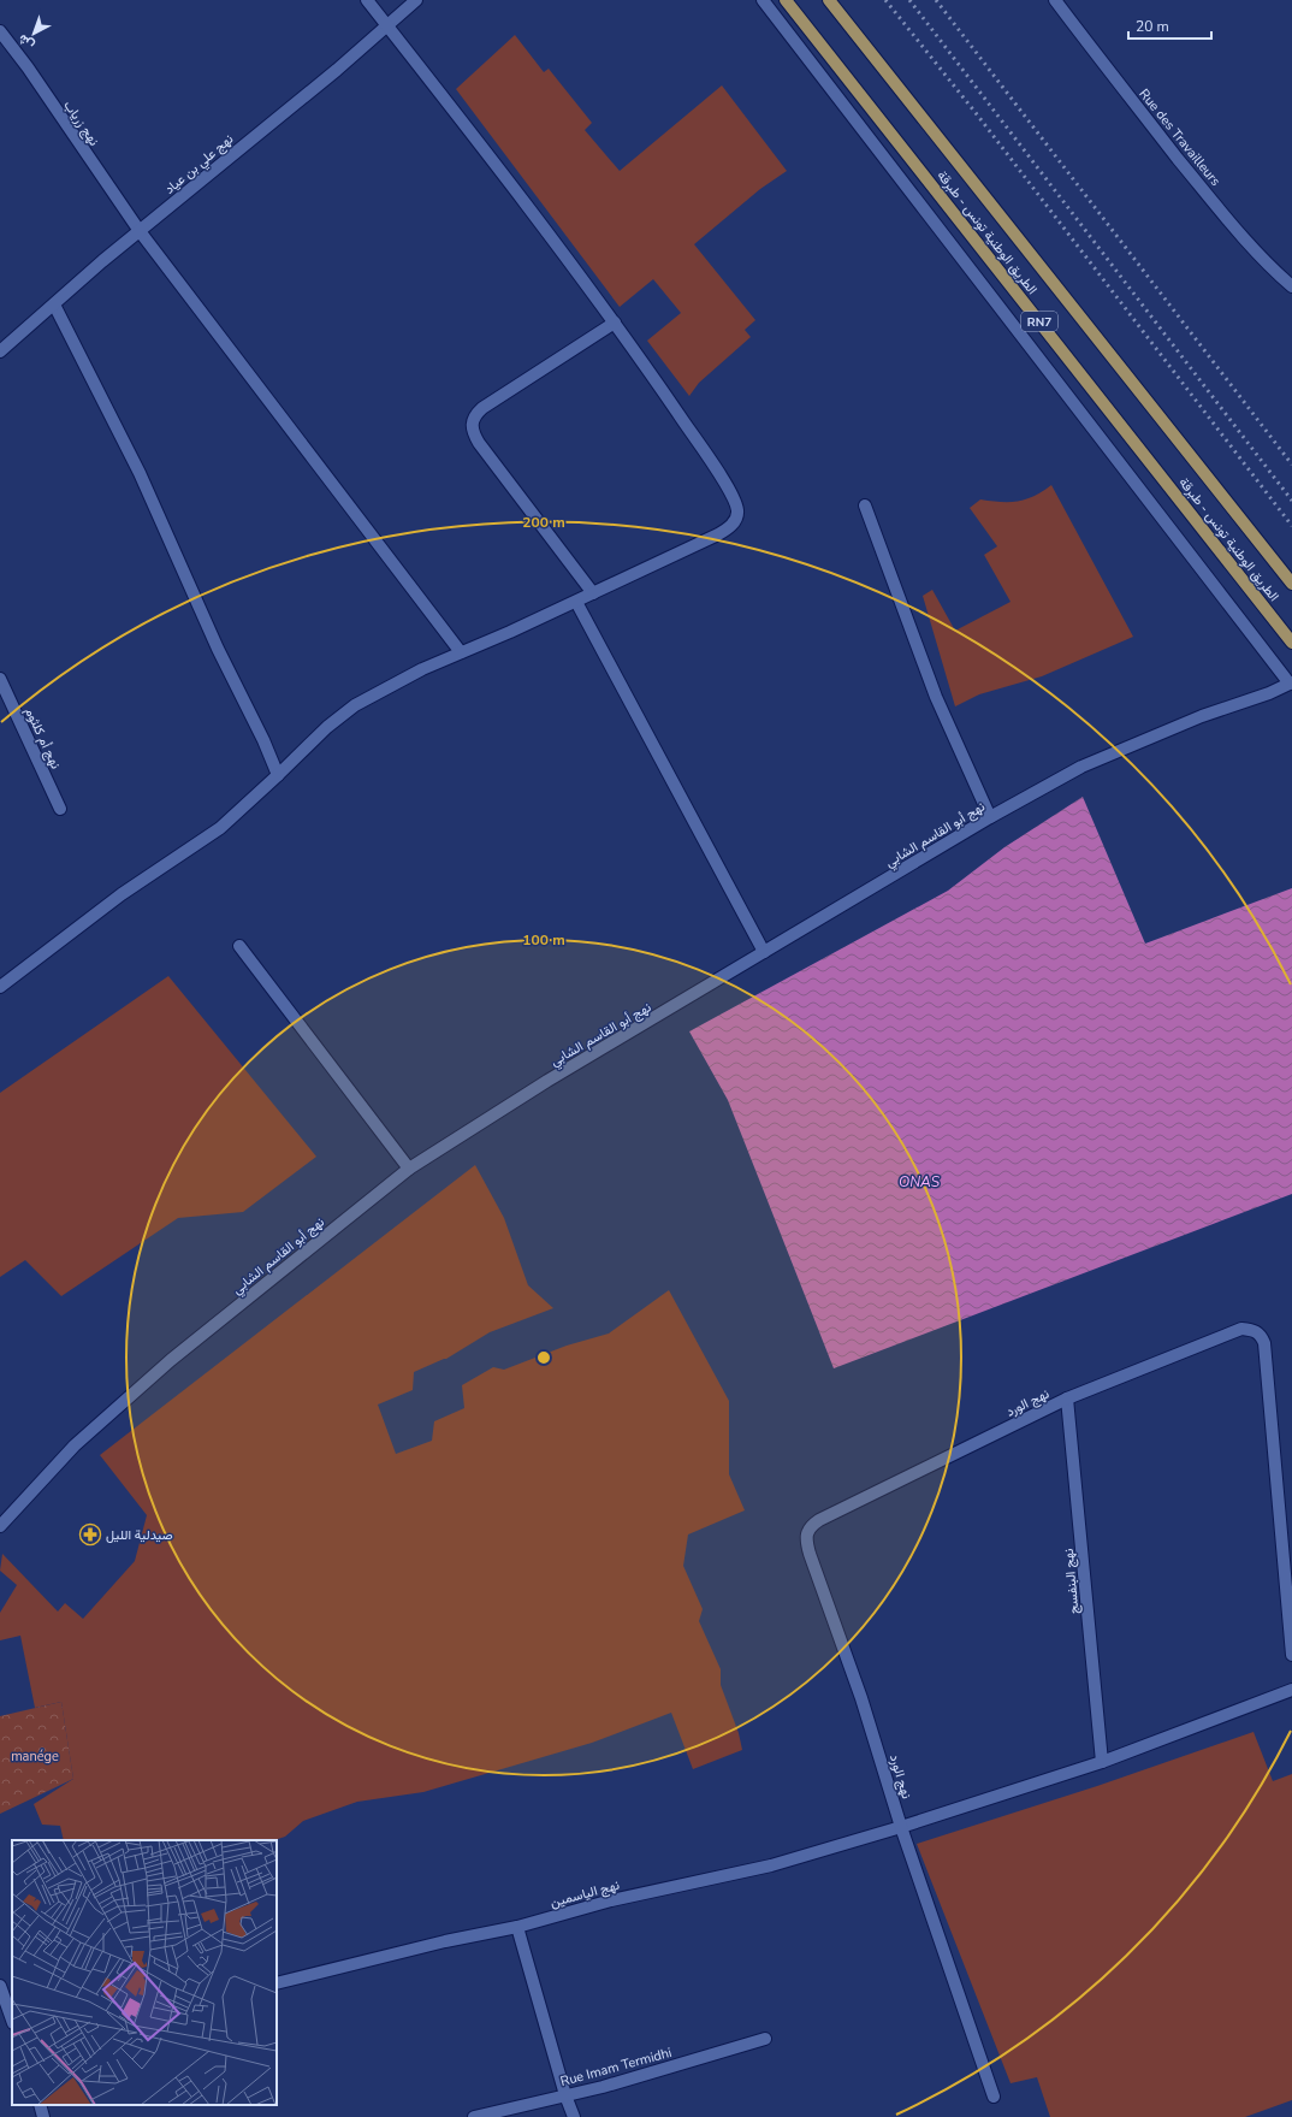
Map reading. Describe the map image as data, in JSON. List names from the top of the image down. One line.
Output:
{"streets":{"main road":["الطريق الوطنية تونس - طبرقة","RN7"],"street":["نهج زرياب","Rue des Travailleurs","نهج علي بن عياد","نهج أم كلثوم","نهج أبو القاسم الشابي","نهج الورد","نهج البنفسج","نهج الياسمين","Rue Imam Termidhi"]},"crossings":[["نهج زرياب","نهج علي بن عياد"],["نهج الورد","نهج البنفسج"],["نهج الورد","نهج الياسمين"],["نهج البنفسج","نهج الياسمين"]],"water":["ONAS"],"parks":["manége"],"places":{"pharmacy":["صيدلية الليل"]},"scale_bar":"20 m","north":"bottom left","rings":["200 m","100 m"]}
